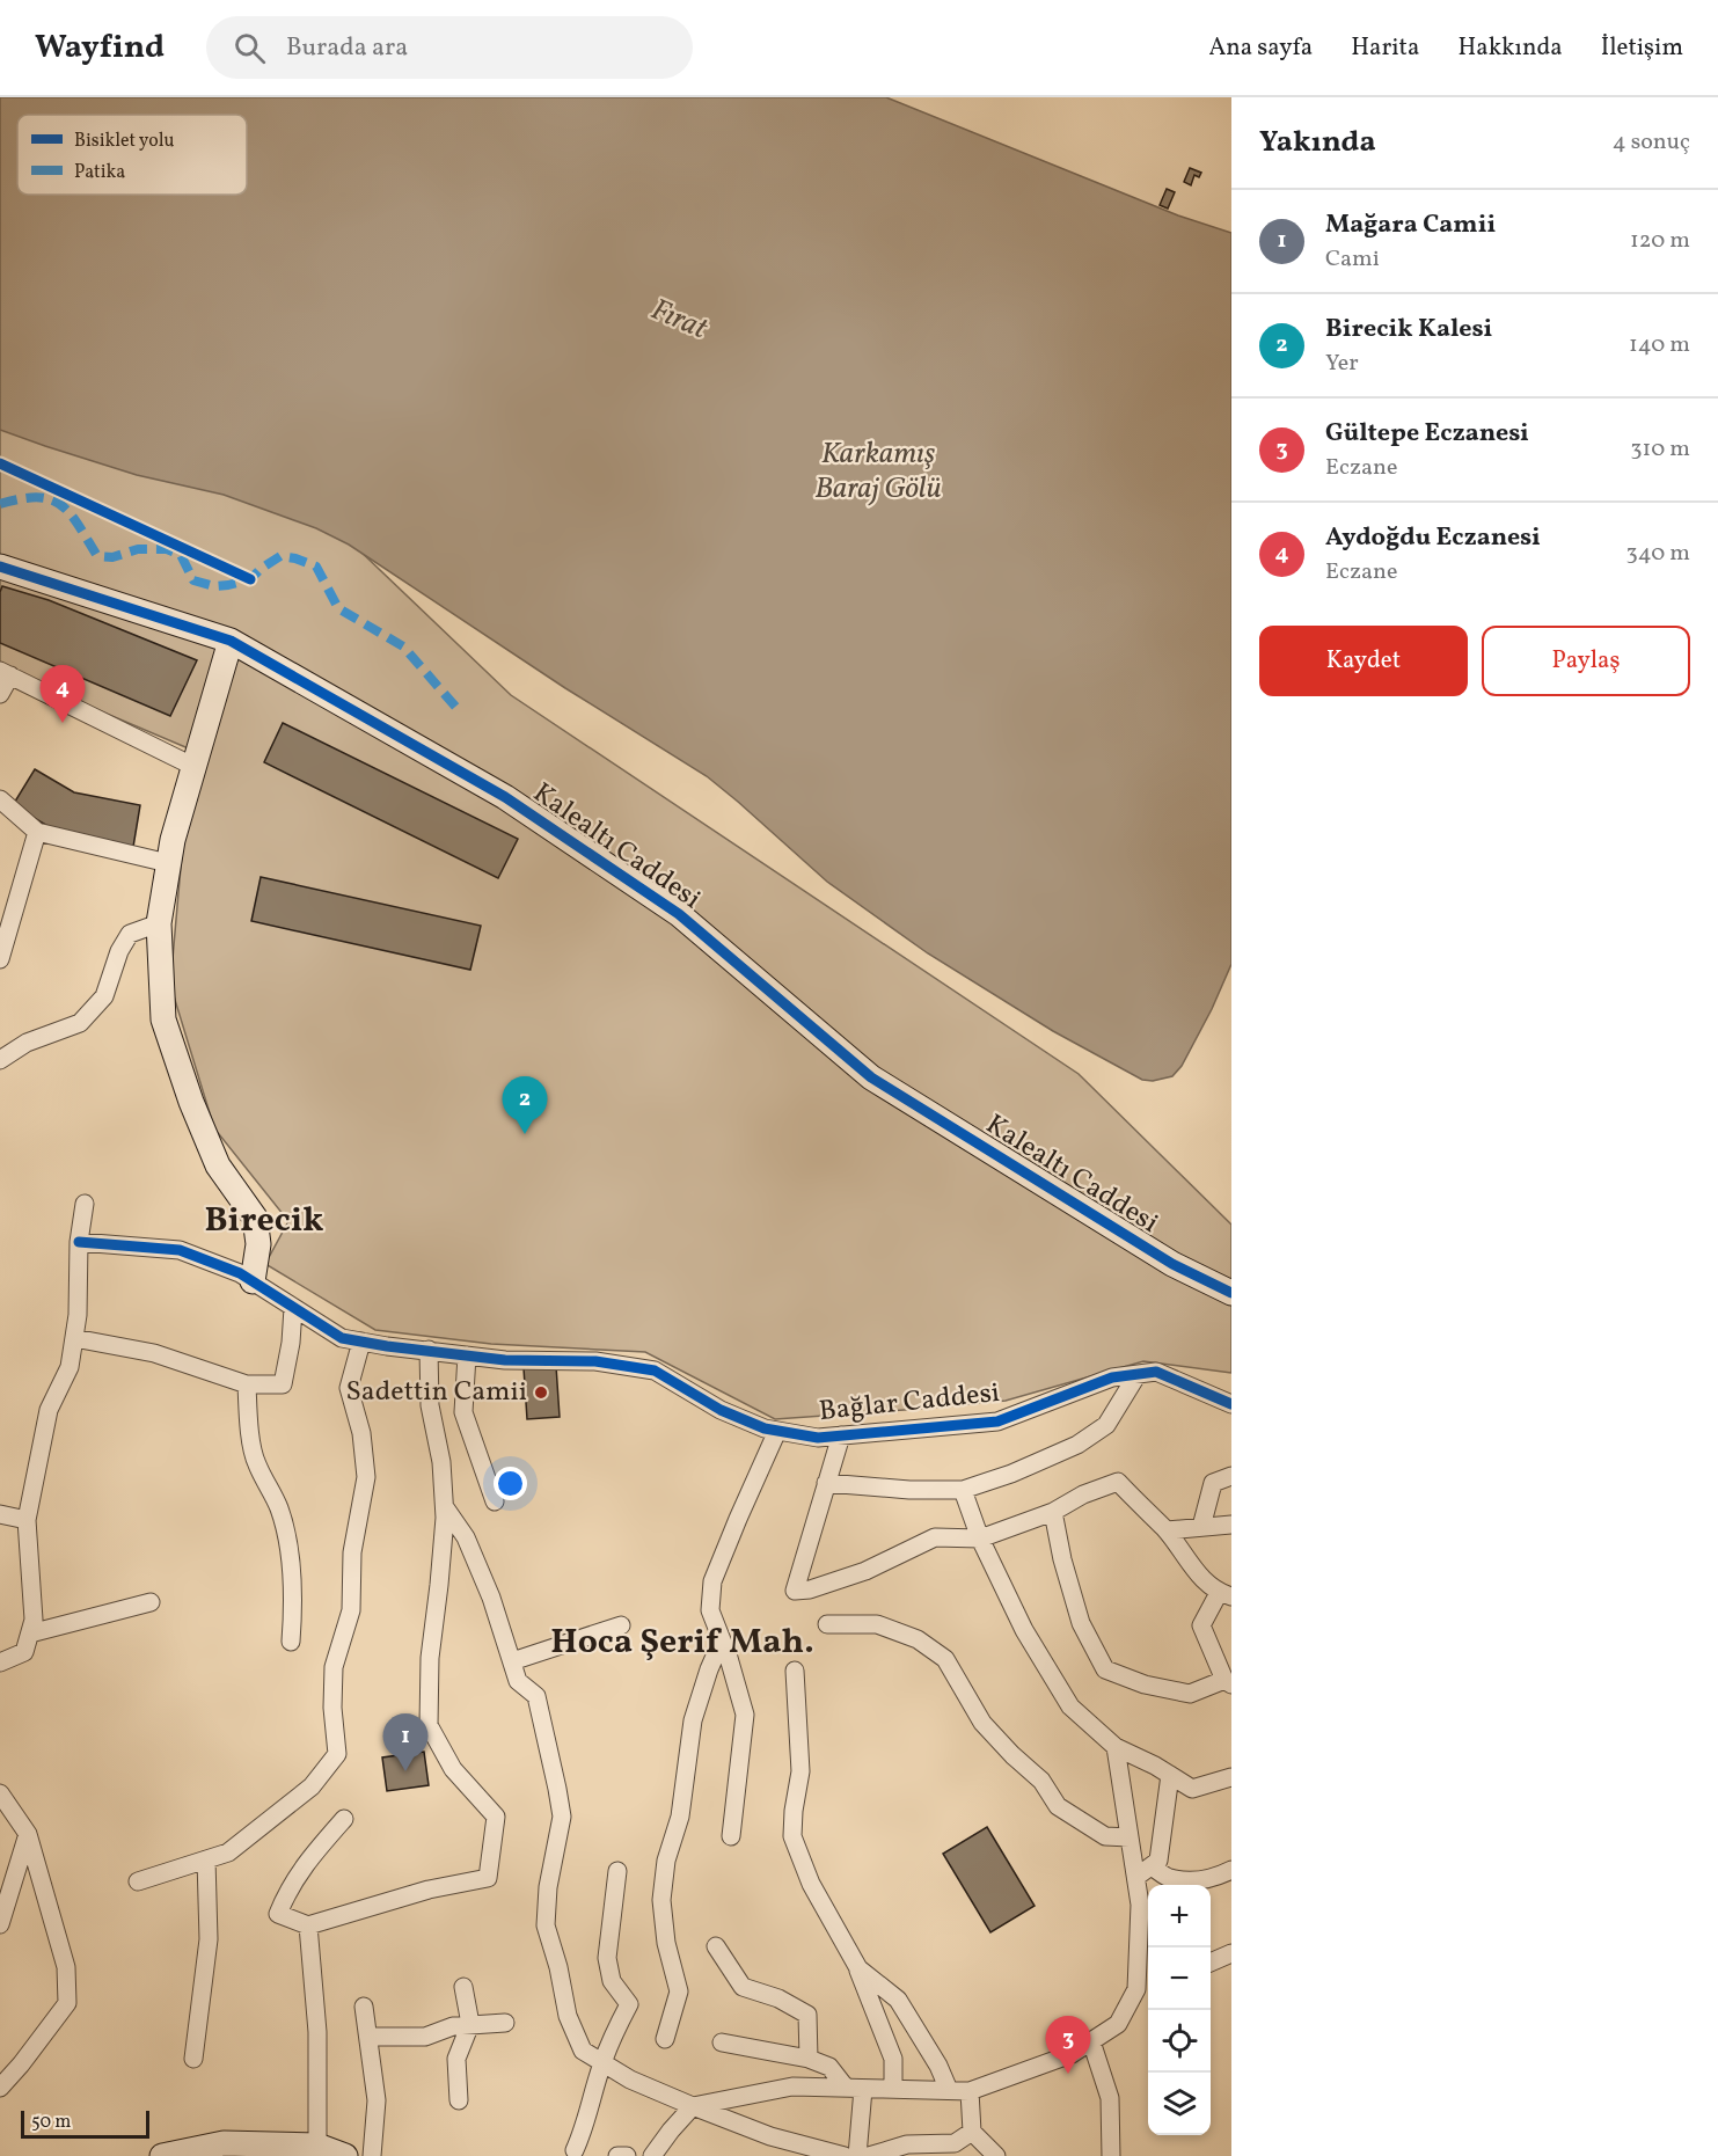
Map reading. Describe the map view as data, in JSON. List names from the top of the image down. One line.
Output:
{"streets":{"street":["Kalealtı Caddesi","Bağlar Caddesi"]},"districts":["Birecik","Hoca Şerif Mah."],"water":["Fırat","Karkamış Baraj Gölü"],"places":["Sadettin Camii"],"legend":["Bisiklet yolu","Patika"],"scale_bar":"50 m","page":{"header":"Wayfind","search":"Burada ara","nav":["Ana sayfa","Harita","Hakkında","İletişim"],"heading":["Yakında","4 sonuç"],"list":[{"mark":"1","name":"Mağara Camii","note":"Cami","value":"120 m"},{"mark":"2","name":"Birecik Kalesi","note":"Yer","value":"140 m"},{"mark":"3","name":"Gültepe Eczanesi","note":"Eczane","value":"310 m"},{"mark":"4","name":"Aydoğdu Eczanesi","note":"Eczane","value":"340 m"}],"buttons":["Kaydet","Paylaş"],"pins":["4","2","1","3"],"map_buttons":["+","−"],"scale":"50 m"}}
